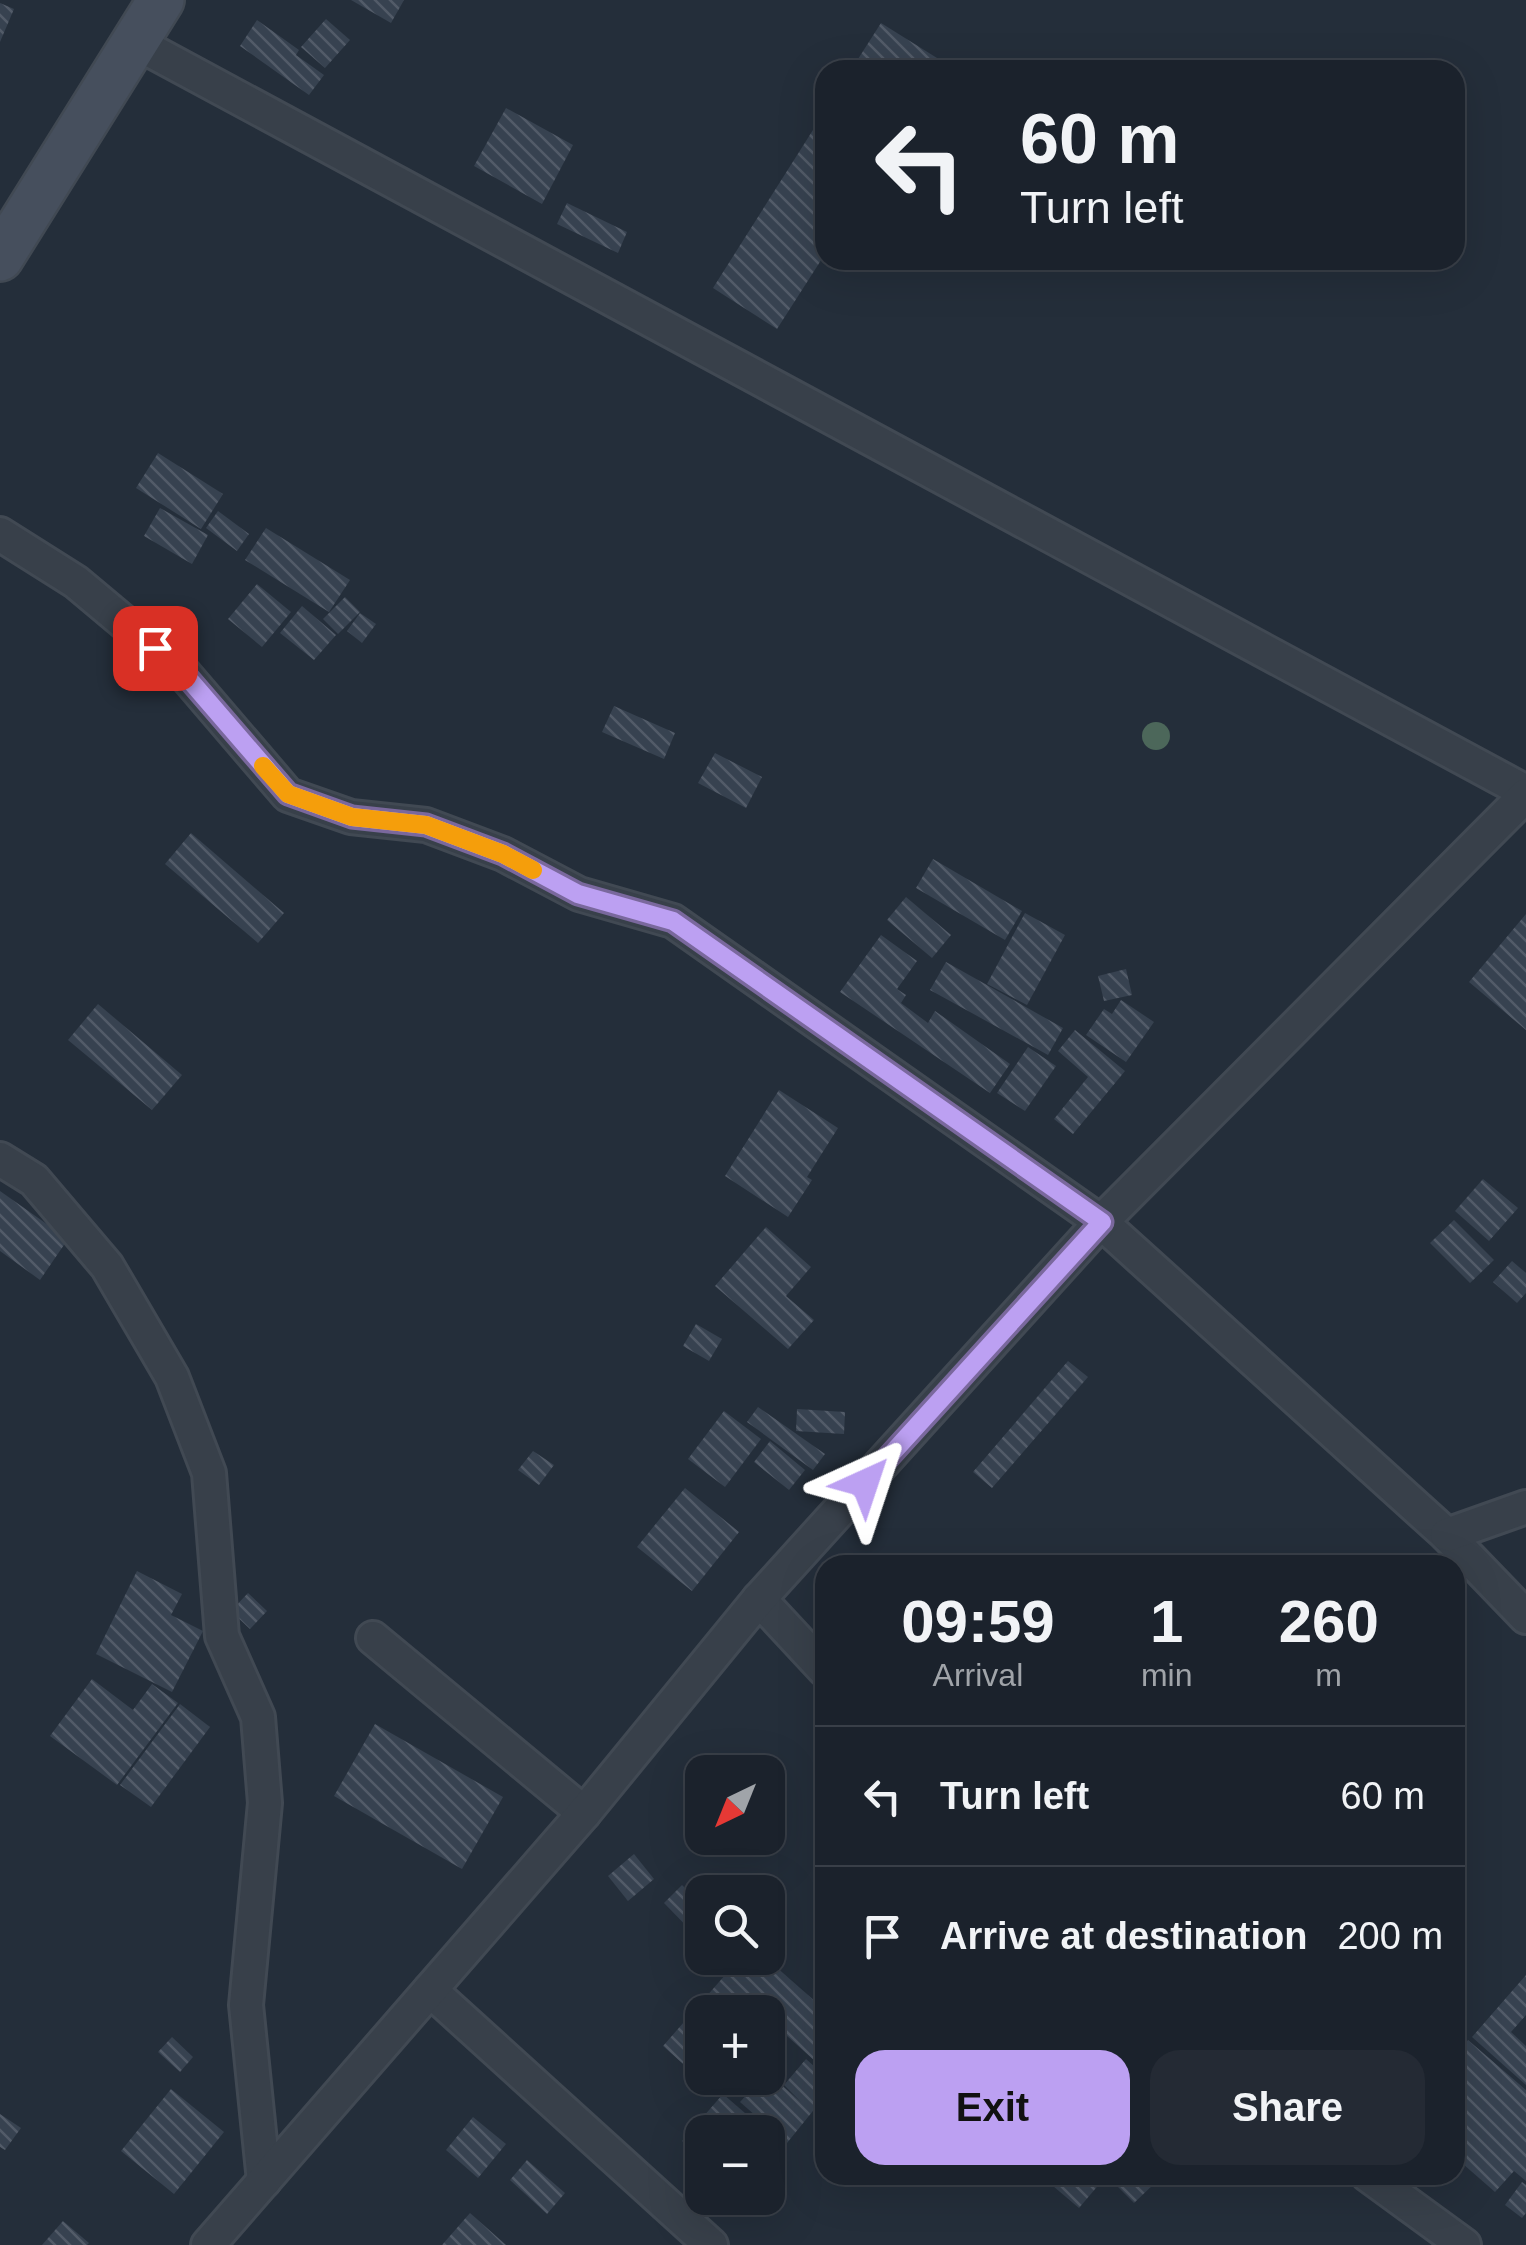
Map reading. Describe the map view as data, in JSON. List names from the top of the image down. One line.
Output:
{"north":"bottom left","page":{"turn":["60 m","Turn left"],"eta":["09:59","Arrival","1","min","260","m"],"list":[{"name":"Turn left","value":"60 m"},{"name":"Arrive at destination","value":"200 m"}],"map_buttons":["+","−"],"buttons":["Exit","Share"]}}
